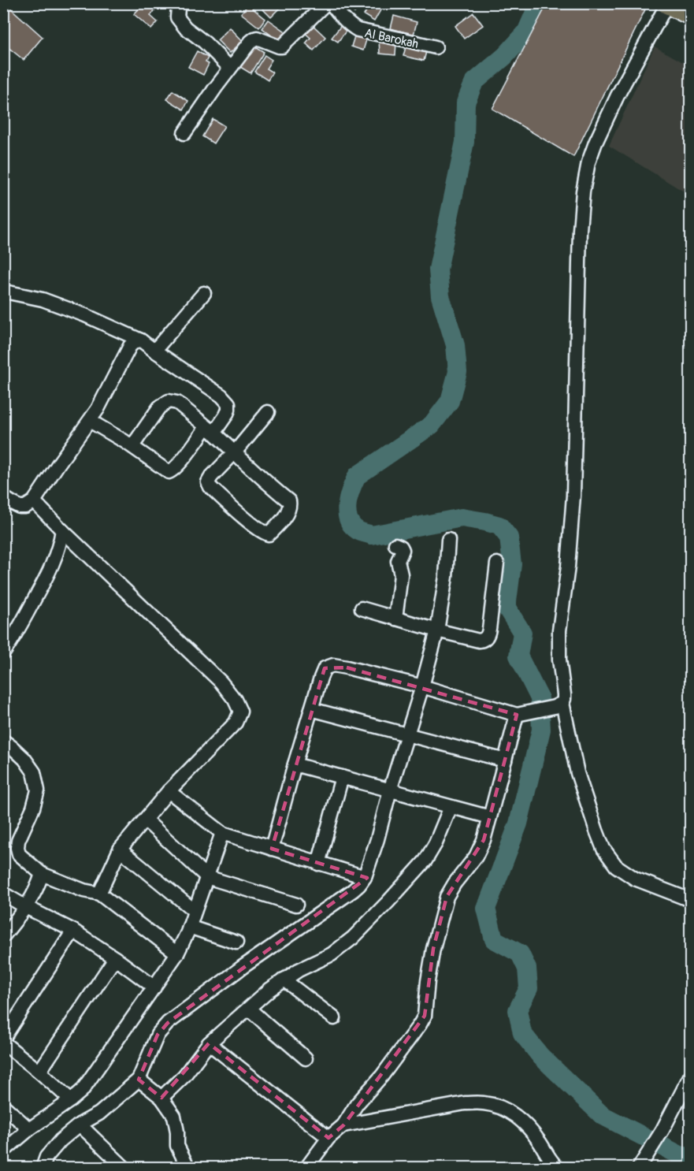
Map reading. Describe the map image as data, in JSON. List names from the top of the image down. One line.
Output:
{"streets":{"street":["Al Barokah"]}}
